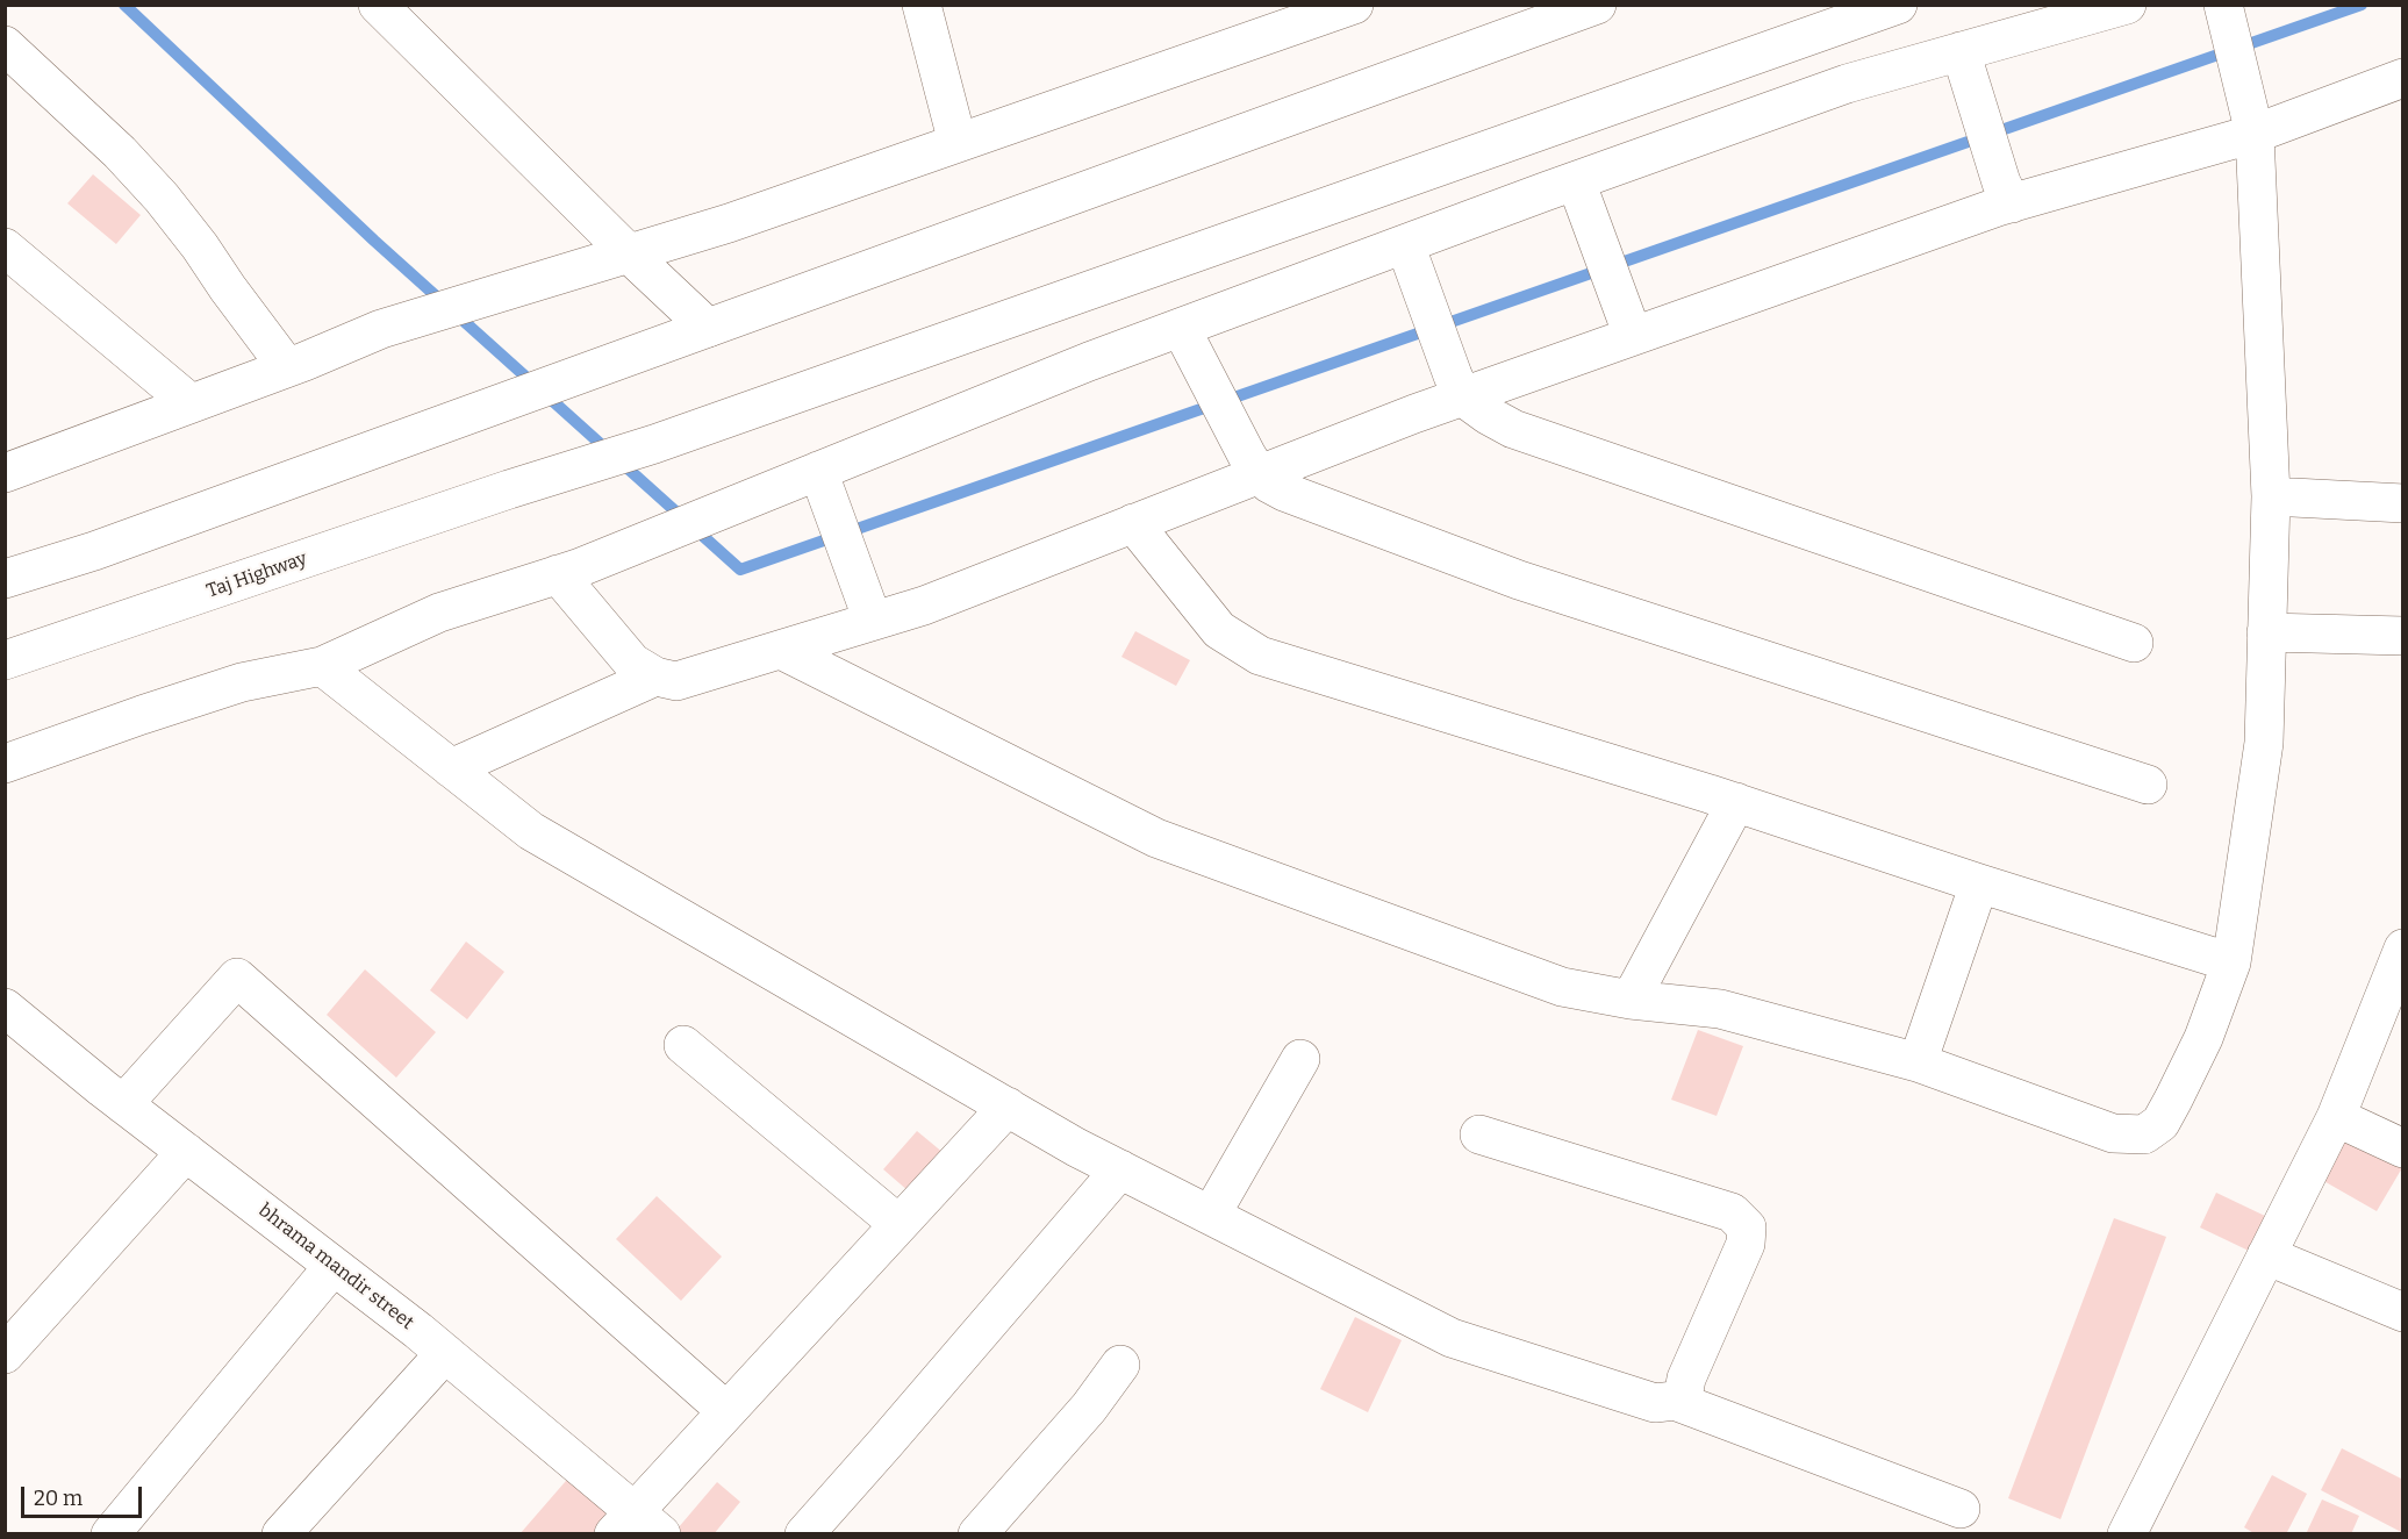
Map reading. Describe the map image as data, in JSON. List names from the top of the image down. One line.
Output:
{"streets":{"street":["Taj Highway","bhrama mandir street"]},"scale_bar":"20 m"}
